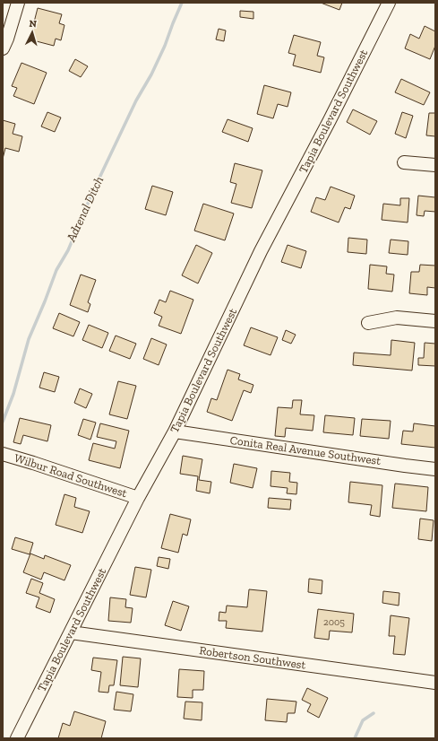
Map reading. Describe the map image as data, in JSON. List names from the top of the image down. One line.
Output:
{"streets":{"street":["Tapia Boulevard Southwest","Conita Real Avenue Southwest","Wilbur Road Southwest","Robertson Southwest"]},"crossings":[["Tapia Boulevard Southwest","Conita Real Avenue Southwest"],["Tapia Boulevard Southwest","Wilbur Road Southwest"],["Tapia Boulevard Southwest","Robertson Southwest"]],"water":["Adrenal Ditch"],"house_numbers":["2005"],"north":"top"}
